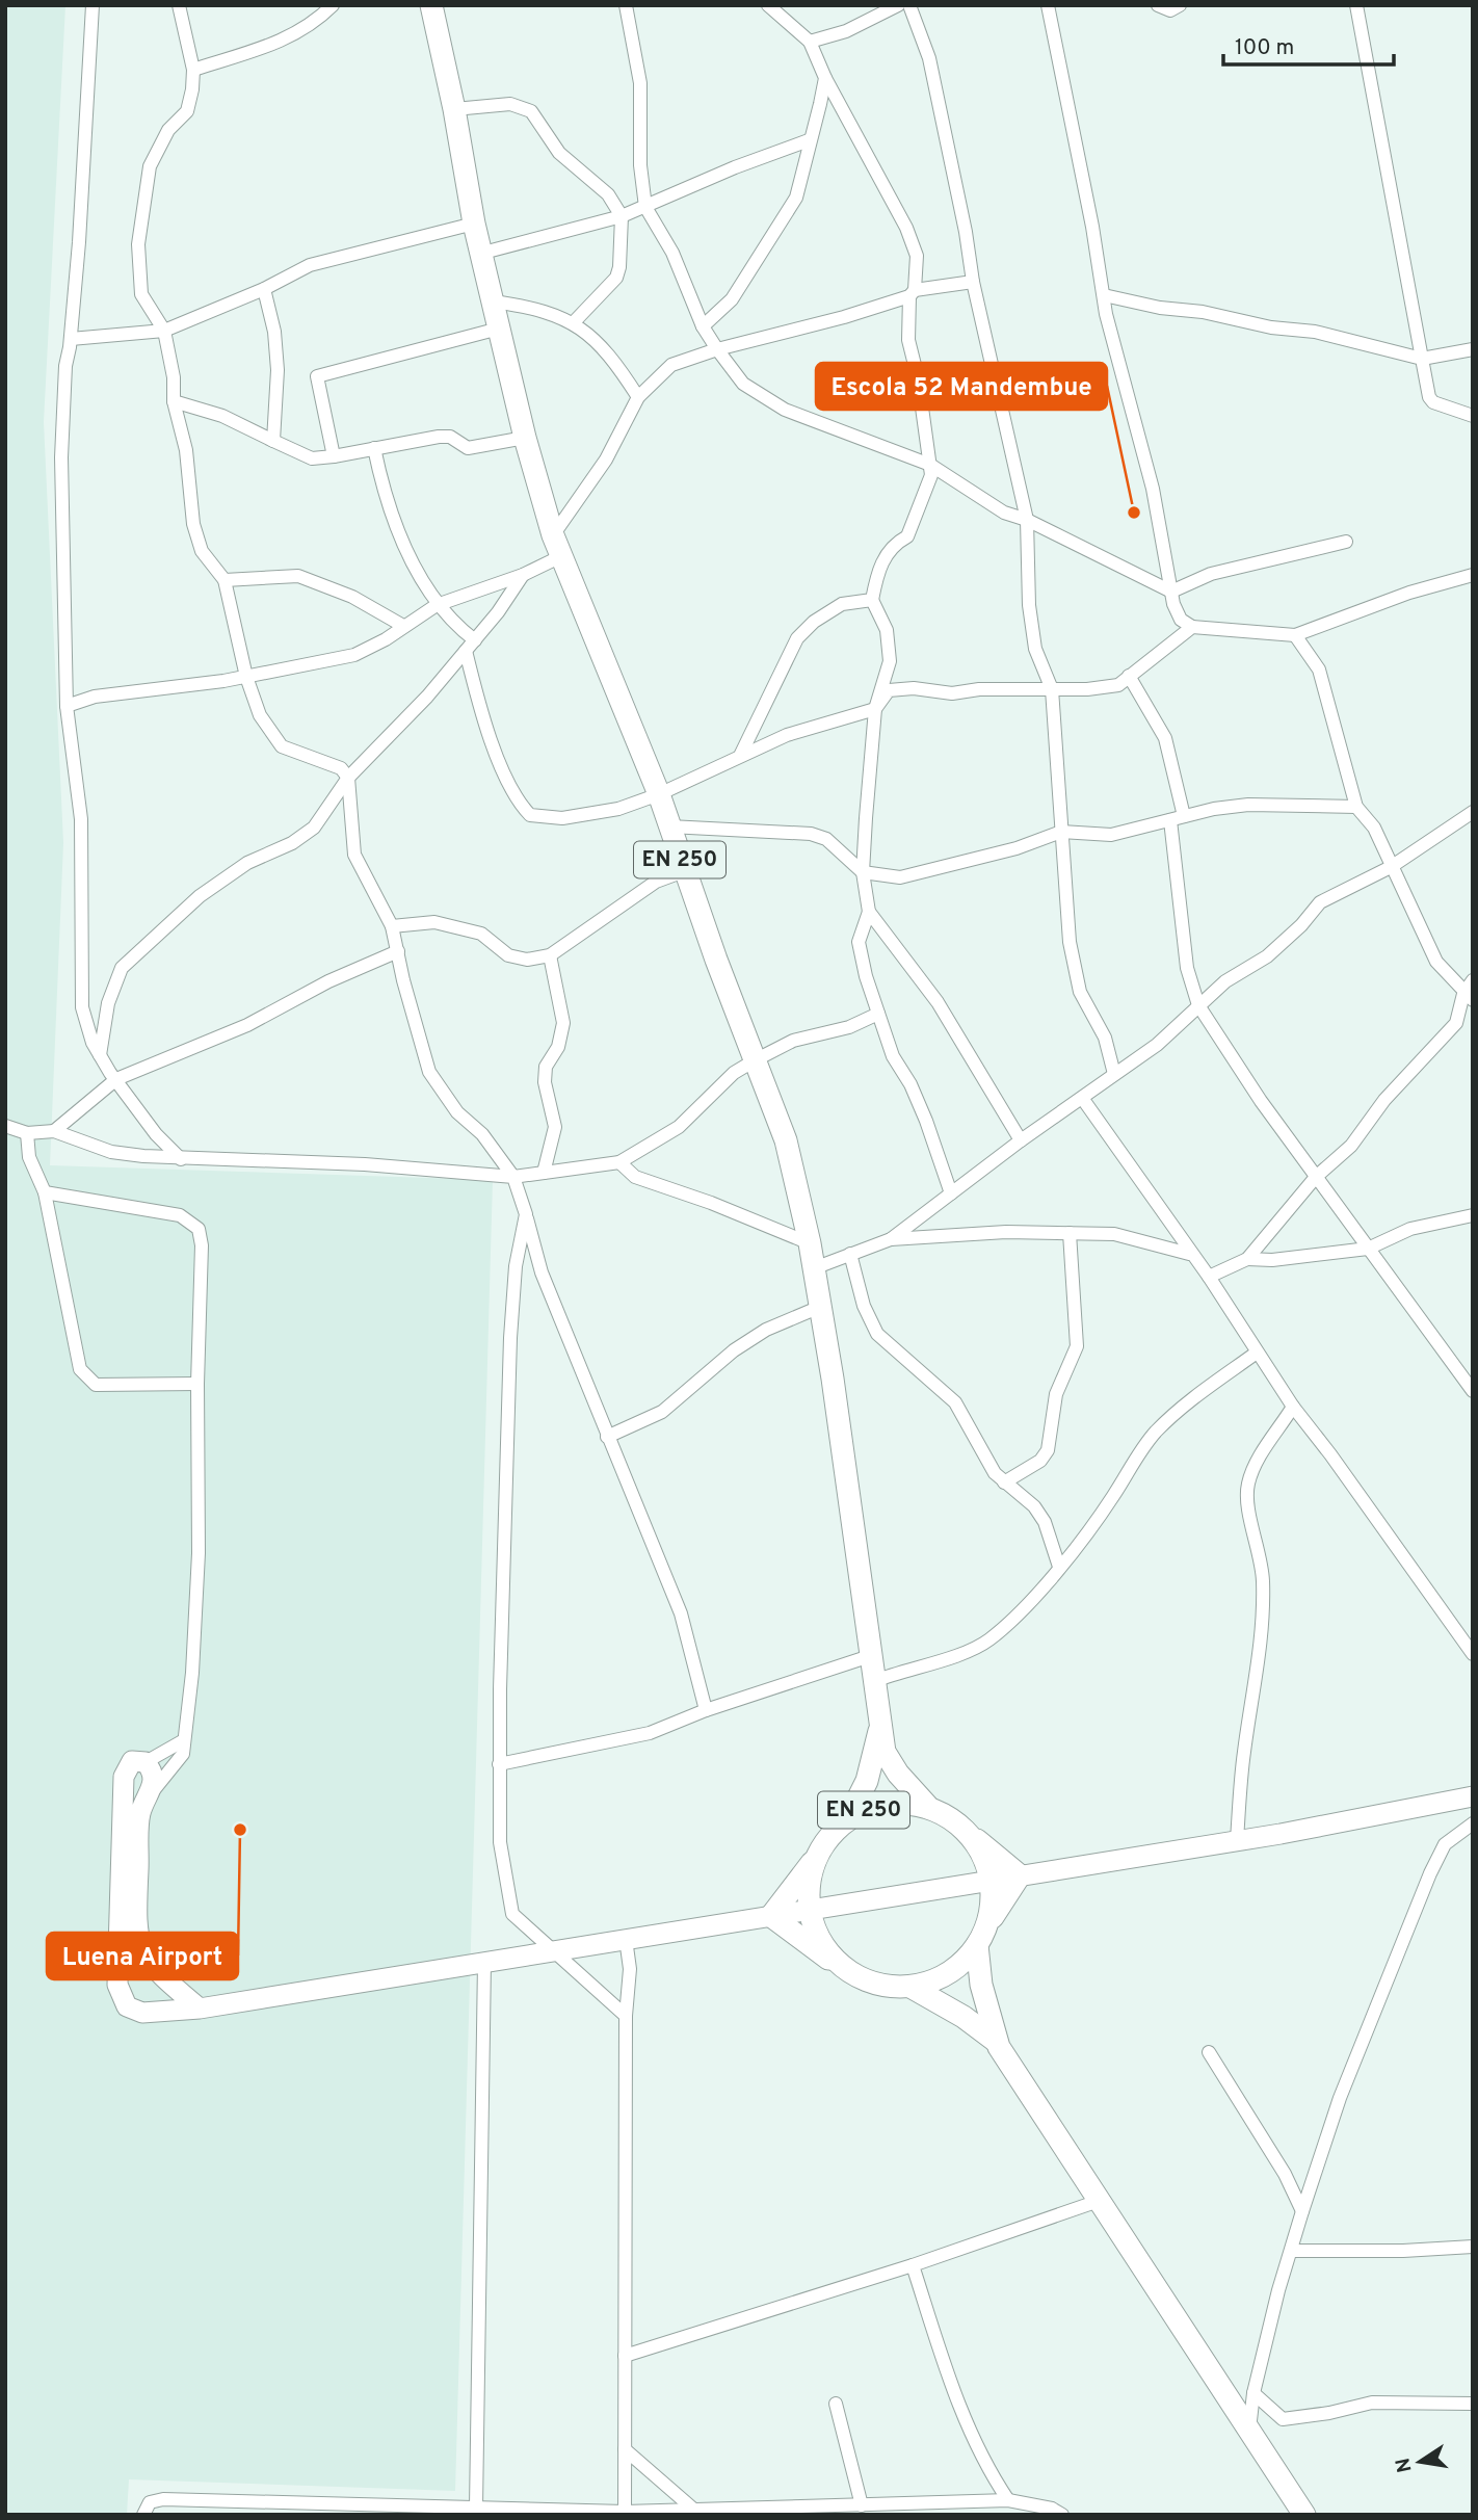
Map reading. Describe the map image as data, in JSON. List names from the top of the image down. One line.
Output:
{"streets":{"main road":["EN 250"]},"places":["Escola 52 Mandembue","Luena Airport"],"scale_bar":"100 m","north":"left"}
